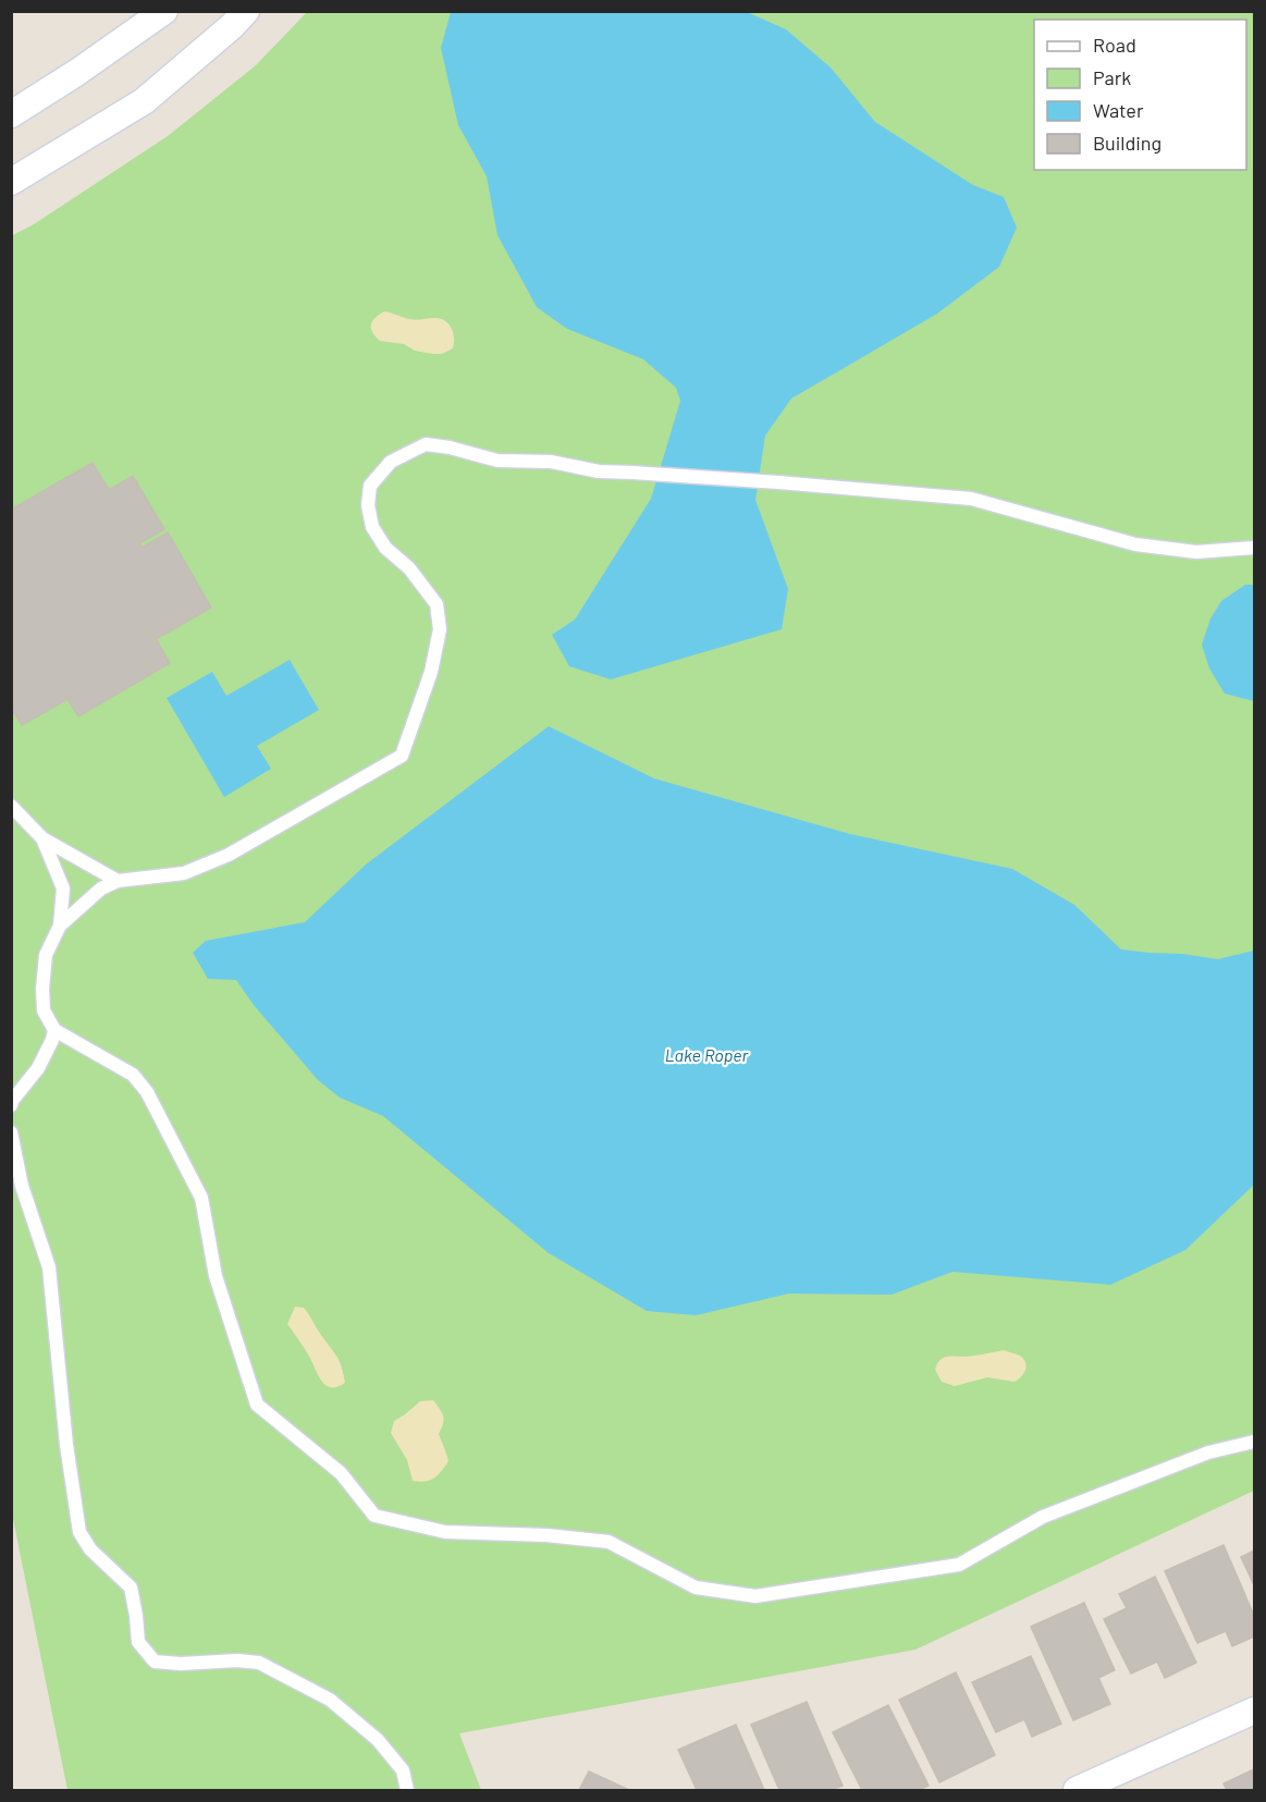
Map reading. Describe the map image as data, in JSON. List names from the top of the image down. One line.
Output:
{"water":["Lake Roper"],"legend":["Road","Park","Water","Building"]}
